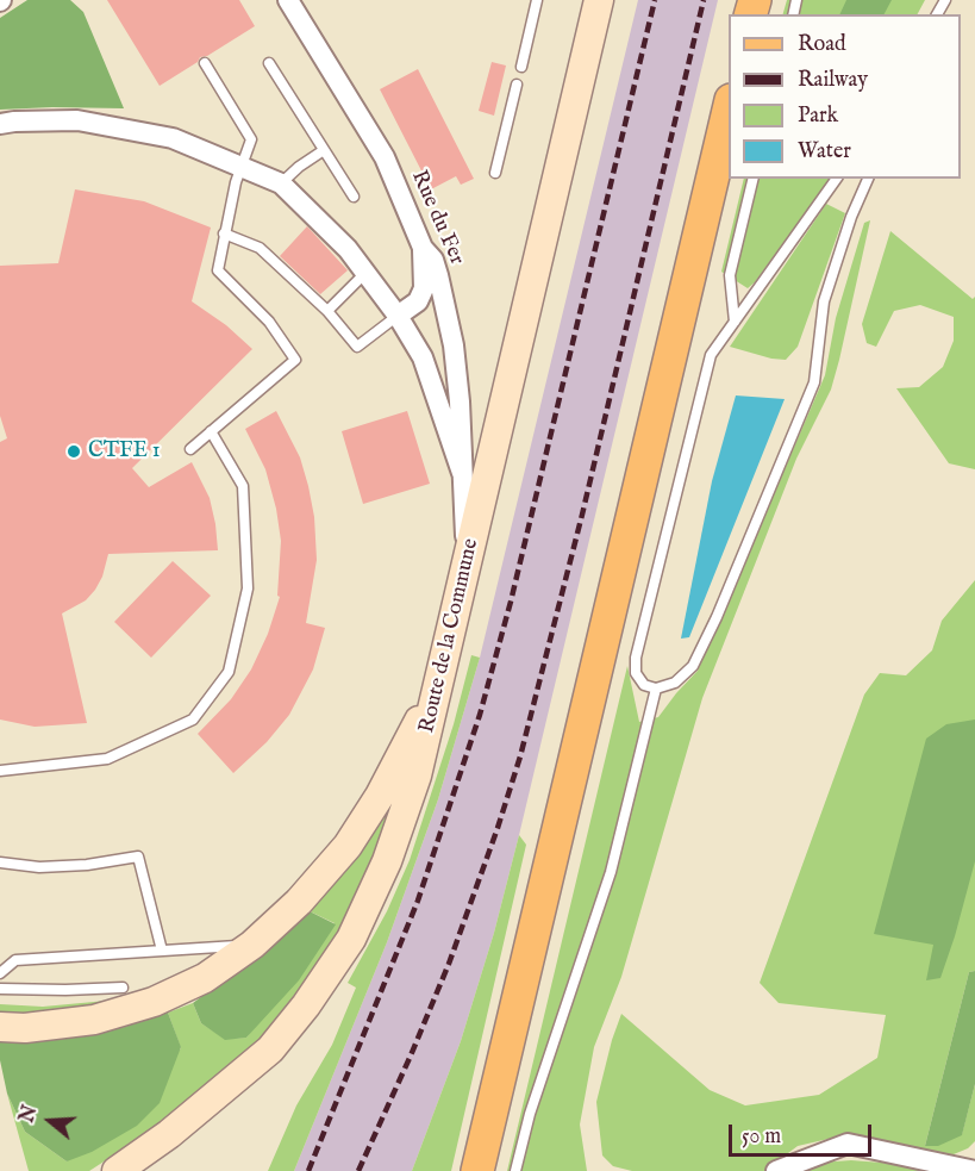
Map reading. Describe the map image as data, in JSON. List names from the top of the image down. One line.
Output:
{"streets":{"main road":["Route de la Commune"],"street":["Rue du Fer"]},"crossings":[["Rue du Fer","Route de la Commune"]],"places":["CTFE 1"],"legend":["Road","Railway","Park","Water"],"scale_bar":"50 m","north":"left"}
